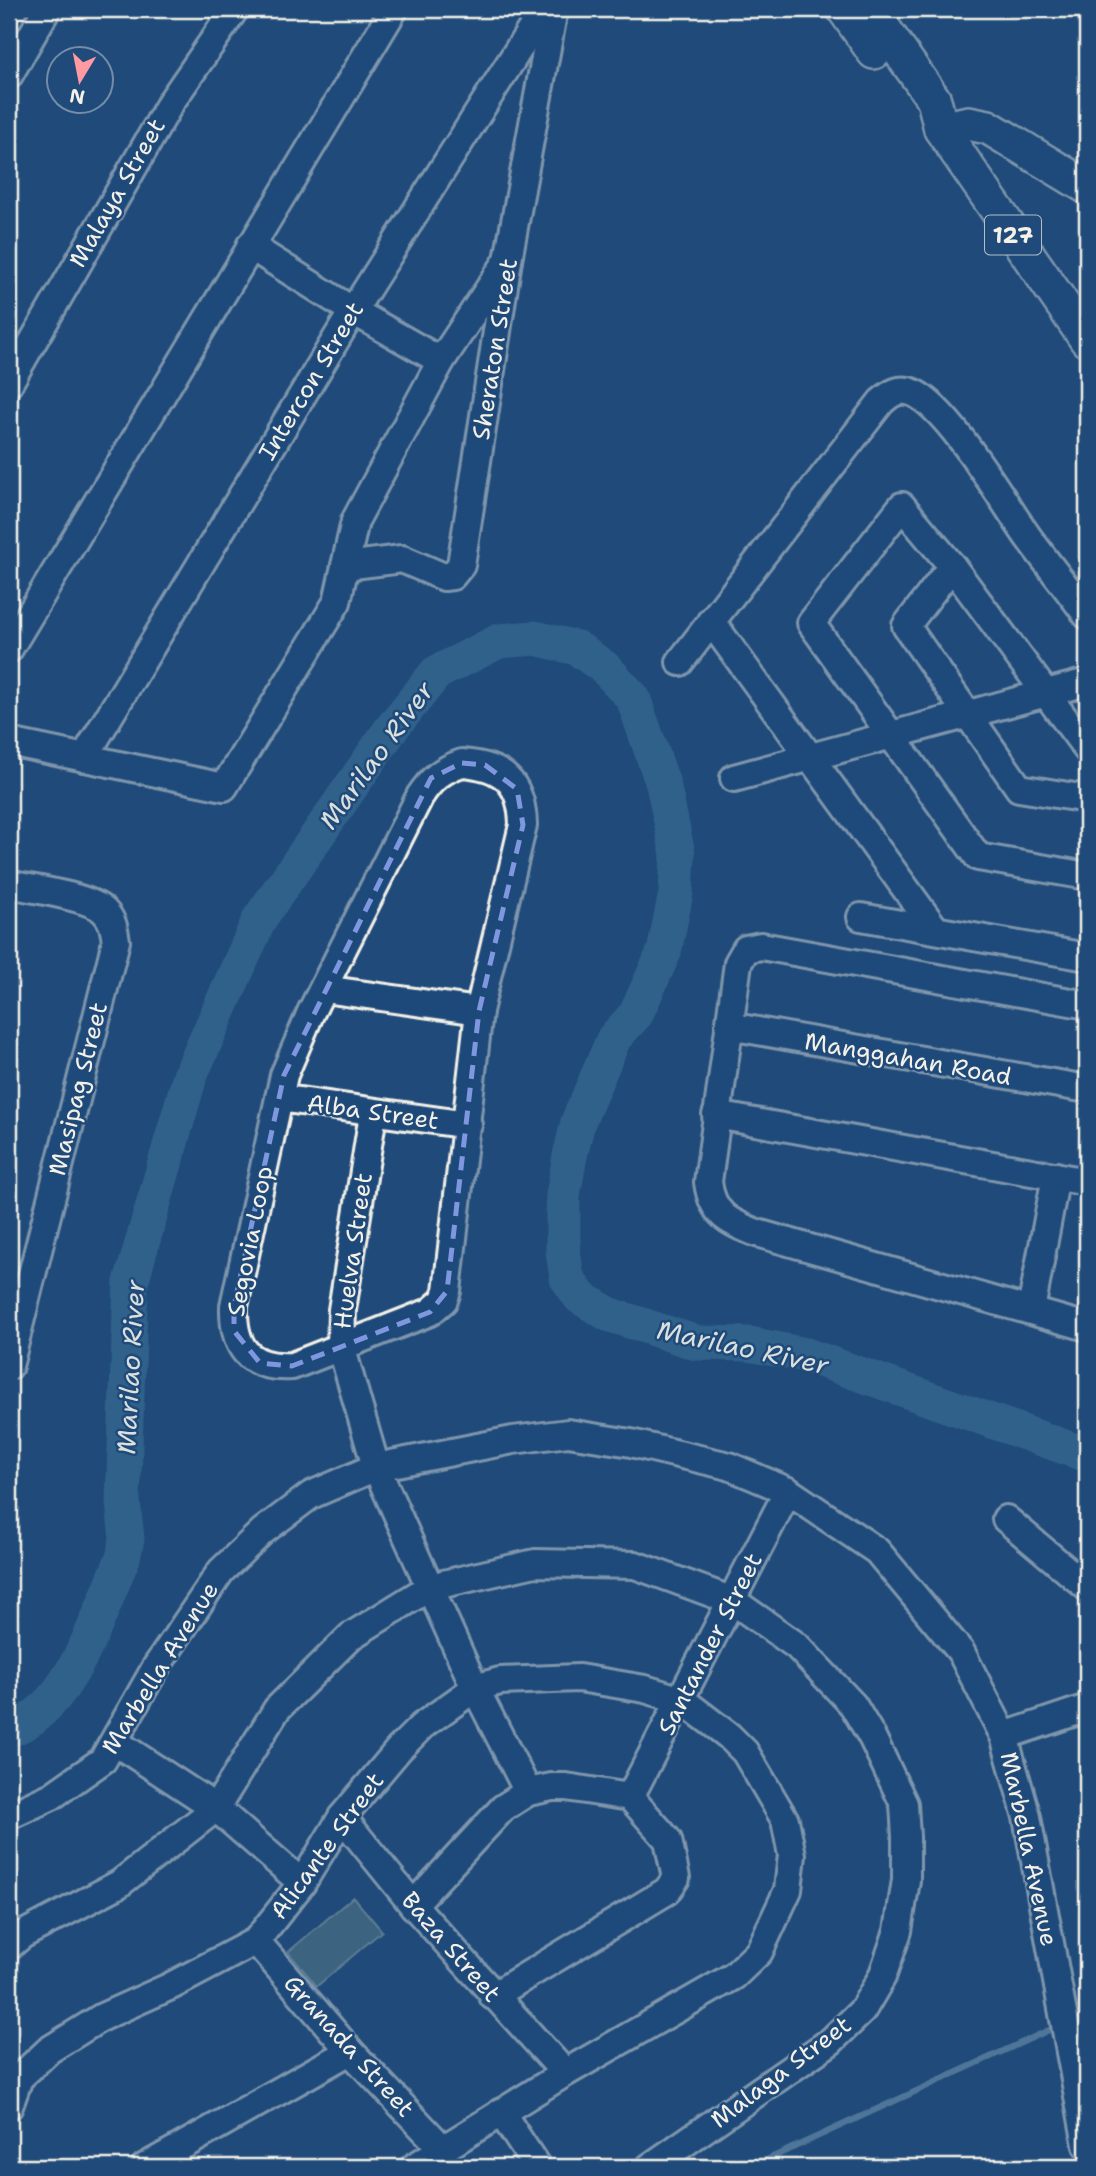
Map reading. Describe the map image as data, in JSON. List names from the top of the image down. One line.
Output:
{"streets":{"main road":["127"],"street":["Malaya Street","Sheraton Street","Intercon Street","Manggahan Road","Masipag Street","Alba Street","Segovia Loop","Huelva Street","Santander Street","Marbella Avenue","Alicante Street","Baza Street","Granada Street","Malaga Street"]},"crossings":[["Alba Street","Segovia Loop"],["Alba Street","Huelva Street"],["Segovia Loop","Huelva Street"],["Huelva Street","Marbella Avenue"],["Huelva Street","Alicante Street"],["Huelva Street","Malaga Street"],["Santander Street","Marbella Avenue"],["Santander Street","Alicante Street"],["Santander Street","Malaga Street"],["Alicante Street","Baza Street"],["Alicante Street","Granada Street"]],"water":["Marilao River"],"north":"bottom"}
